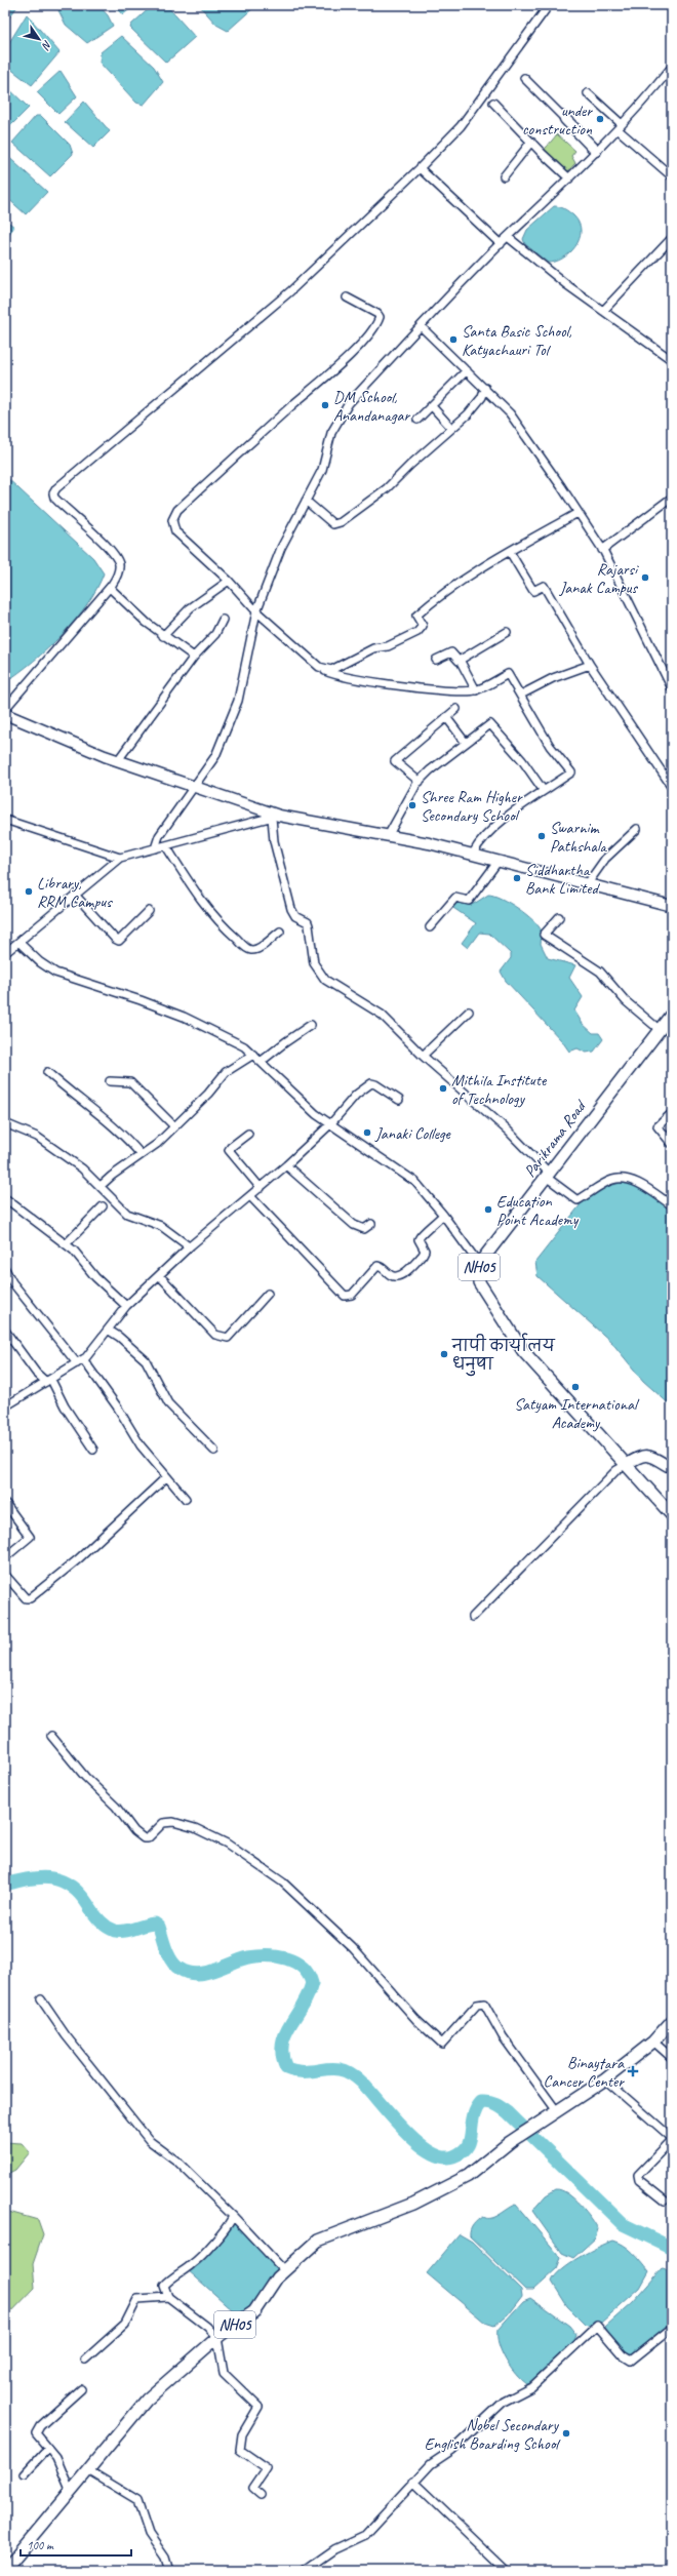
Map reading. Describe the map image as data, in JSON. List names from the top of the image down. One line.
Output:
{"streets":{"main road":["Parikrama Road","NH05"]},"crossings":[["Parikrama Road","NH05"]],"places":{"other":["under construction","Santa Basic School, Katyachauri Tol","DM School, Anandanagar","Rajarsi Janak Campus","Shree Ram Higher Secondary School","Swarnim Pathshala","Siddhartha Bank Limited","Library, RRM Campus","Mithila Institute of Technology","Janaki College","Education Point Academy","नापी कार्यालय धनुषा","Satyam International Academy","Nobel Secondary English Boarding School"],"health":["Binaytara Cancer Center"]},"scale_bar":"100 m","north":"bottom right"}
